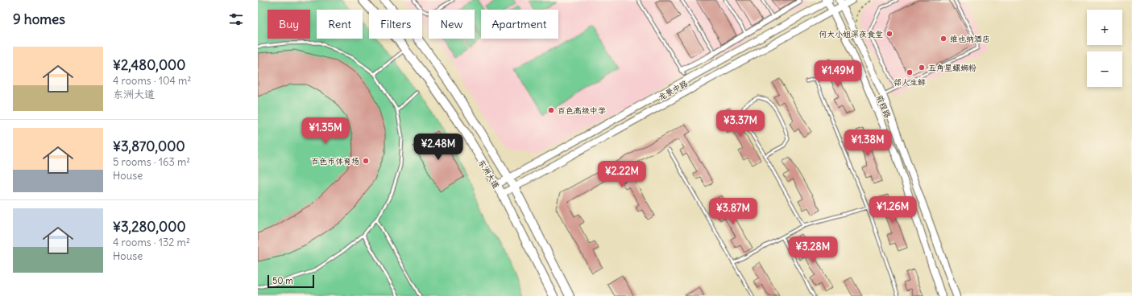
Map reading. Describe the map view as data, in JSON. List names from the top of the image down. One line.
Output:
{"streets":{"main road":["东洲大道"],"street":["龙景中路","前程路"]},"crossings":[["龙景中路","前程路"],["龙景中路","东洲大道"]],"places":["何大小姐深夜食堂","维也纳酒店","五角星螺蛳粉","邻人生鲜","百色高级中学","百色市体育场"],"scale_bar":"50 m","page":{"heading":"9 homes","map_buttons":["+","−"],"chip":["Buy","Rent","Filters","New","Apartment"],"list":[{"name":"¥2,480,000","note":"4 rooms · 104 m² · 东洲大道"},{"name":"¥3,870,000","note":"5 rooms · 163 m² · House"},{"name":"¥3,280,000","note":"4 rooms · 132 m² · House"}],"price":["¥1.49M","¥3.37M","¥1.35M","¥1.38M","¥2.48M","¥2.22M","¥1.26M","¥3.87M","¥3.28M"],"scale":"50 m"}}
